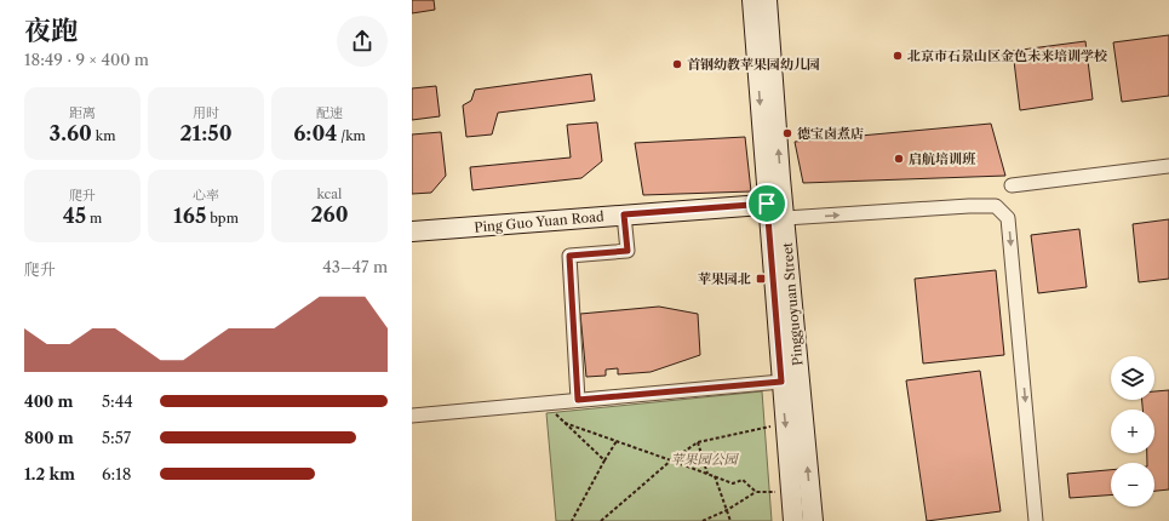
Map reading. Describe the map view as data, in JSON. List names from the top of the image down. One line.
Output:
{"streets":{"main road":["Ping Guo Yuan Road","Pingguoyuan Street"]},"crossings":[["Ping Guo Yuan Road","Pingguoyuan Street"]],"parks":["苹果园公园"],"places":{"other":["北京市石景山区金色未来培训学校","首钢幼教苹果园幼儿园","德宝卤煮店","启航培训班"],"transit":["苹果园北"]},"page":{"heading":["夜跑","18:49 · 9 × 400 m"],"stats":[["距离","3.60 km"],["用时","21:50"],["配速","6:04 /km"],["爬升","45 m"],["心率","165 bpm"],["kcal","260"]],"chart":["爬升","43–47 m"],"map_buttons":["+","−"],"list":[{"name":"400 m","note":"5:44"},{"name":"800 m","note":"5:57"},{"name":"1.2 km","note":"6:18"}]}}
